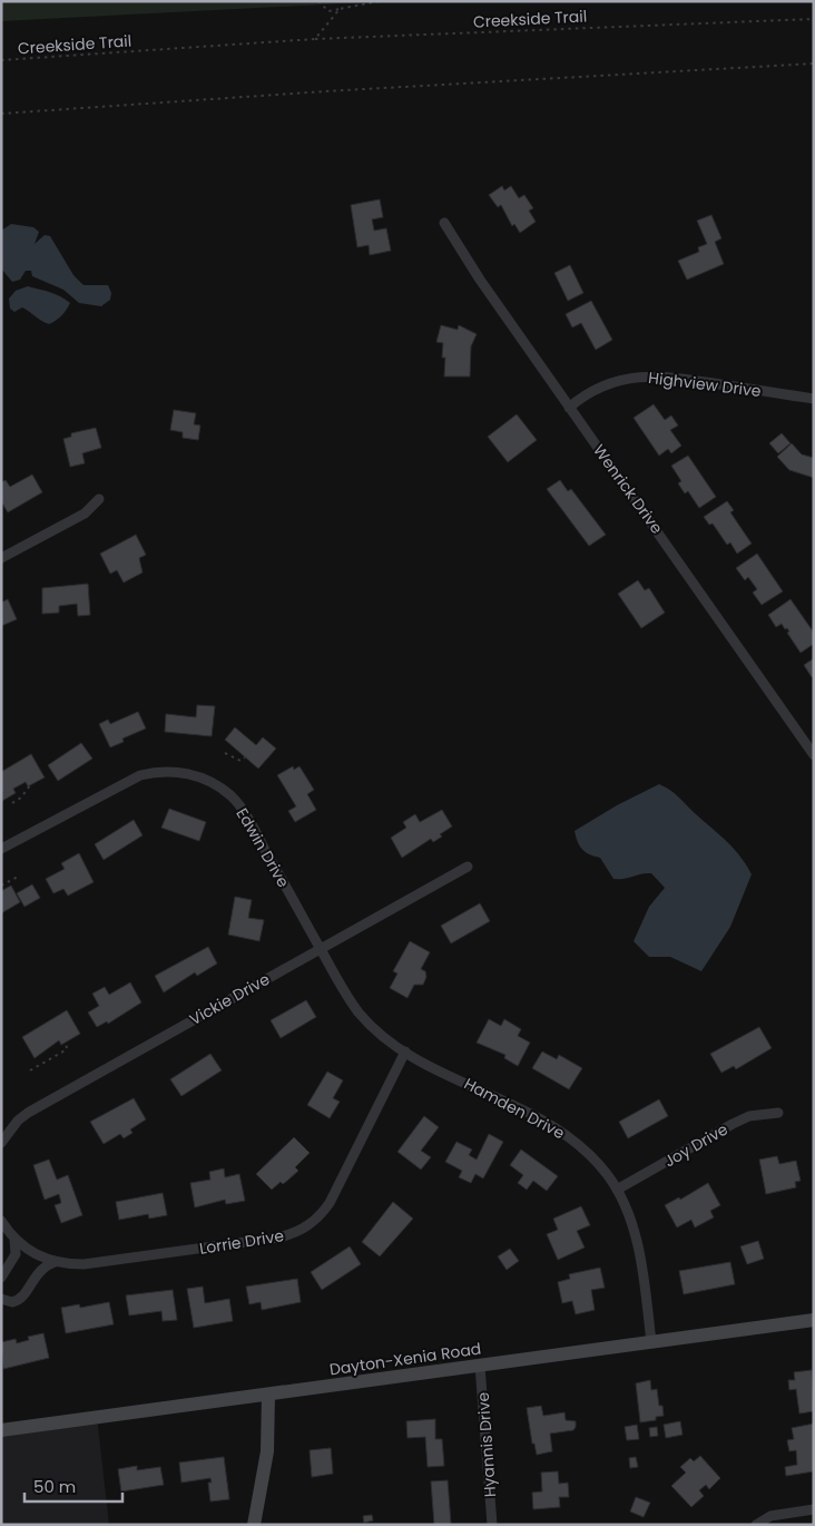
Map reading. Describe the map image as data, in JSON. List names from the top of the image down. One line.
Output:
{"streets":{"main road":["Dayton-Xenia Road"],"street":["Highview Drive","Wenrick Drive","Edwin Drive","Vickie Drive","Hamden Drive","Joy Drive","Lorrie Drive","Hyannis Drive"],"path":["Creekside Trail"]},"crossings":[["Highview Drive","Wenrick Drive"],["Edwin Drive","Vickie Drive"],["Edwin Drive","Hamden Drive"],["Vickie Drive","Hamden Drive"],["Hamden Drive","Joy Drive"],["Hamden Drive","Lorrie Drive"],["Hamden Drive","Dayton-Xenia Road"],["Dayton-Xenia Road","Hyannis Drive"]],"scale_bar":"50 m"}
